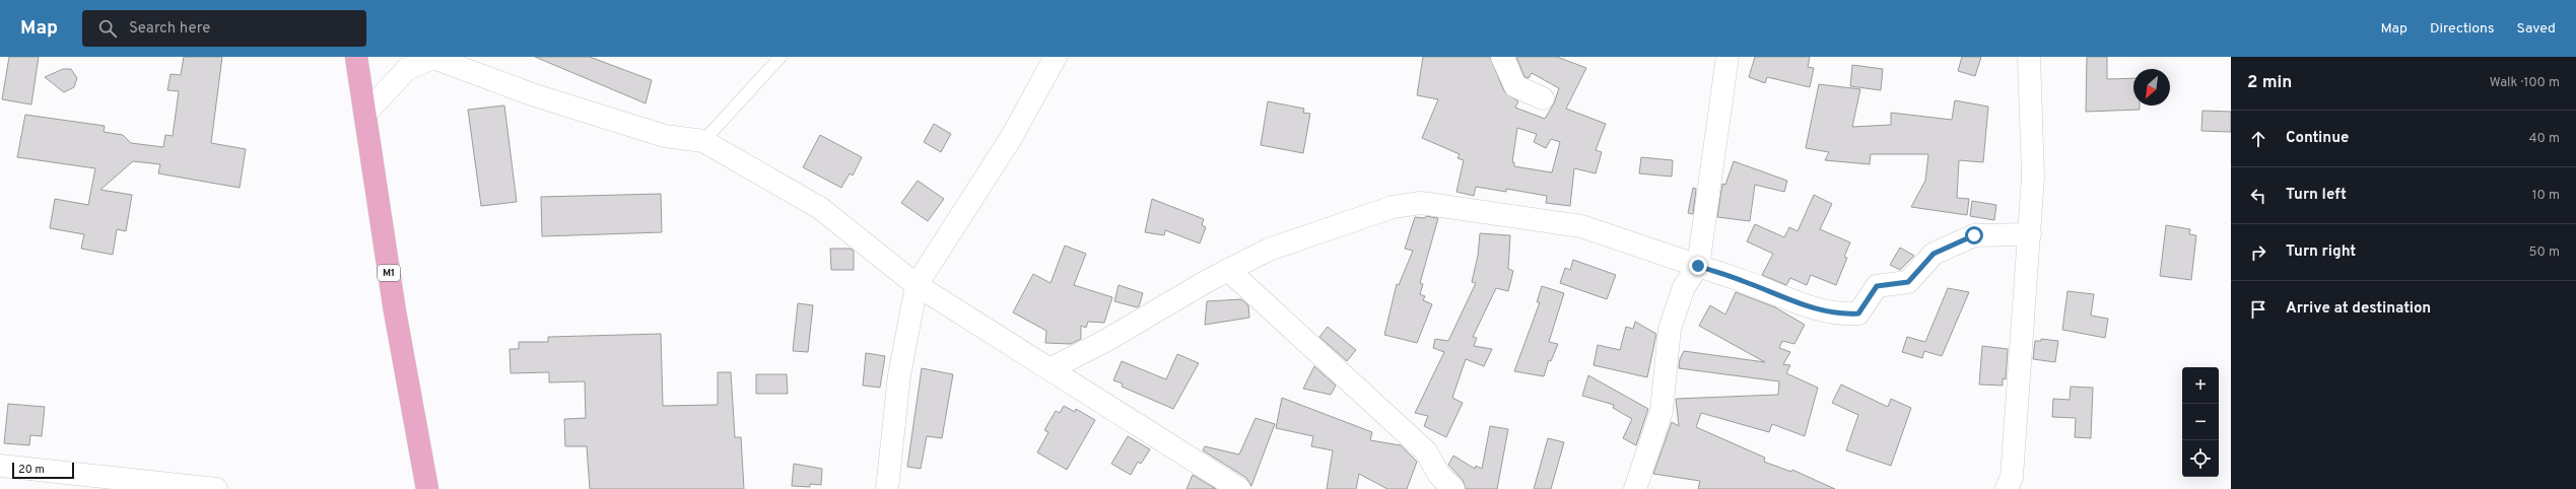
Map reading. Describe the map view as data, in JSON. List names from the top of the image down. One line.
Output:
{"streets":{"highway":["M1"]},"scale_bar":"20 m","north":"bottom left","page":{"header":"Map","search":"Search here","nav":["Map","Directions","Saved"],"heading":["2 min","Walk · 100 m"],"list":[["Continue","40 m"],["Turn left","10 m"],["Turn right","50 m"],"Arrive at destination"],"map_buttons":["+","−"],"scale":"20 m"}}
